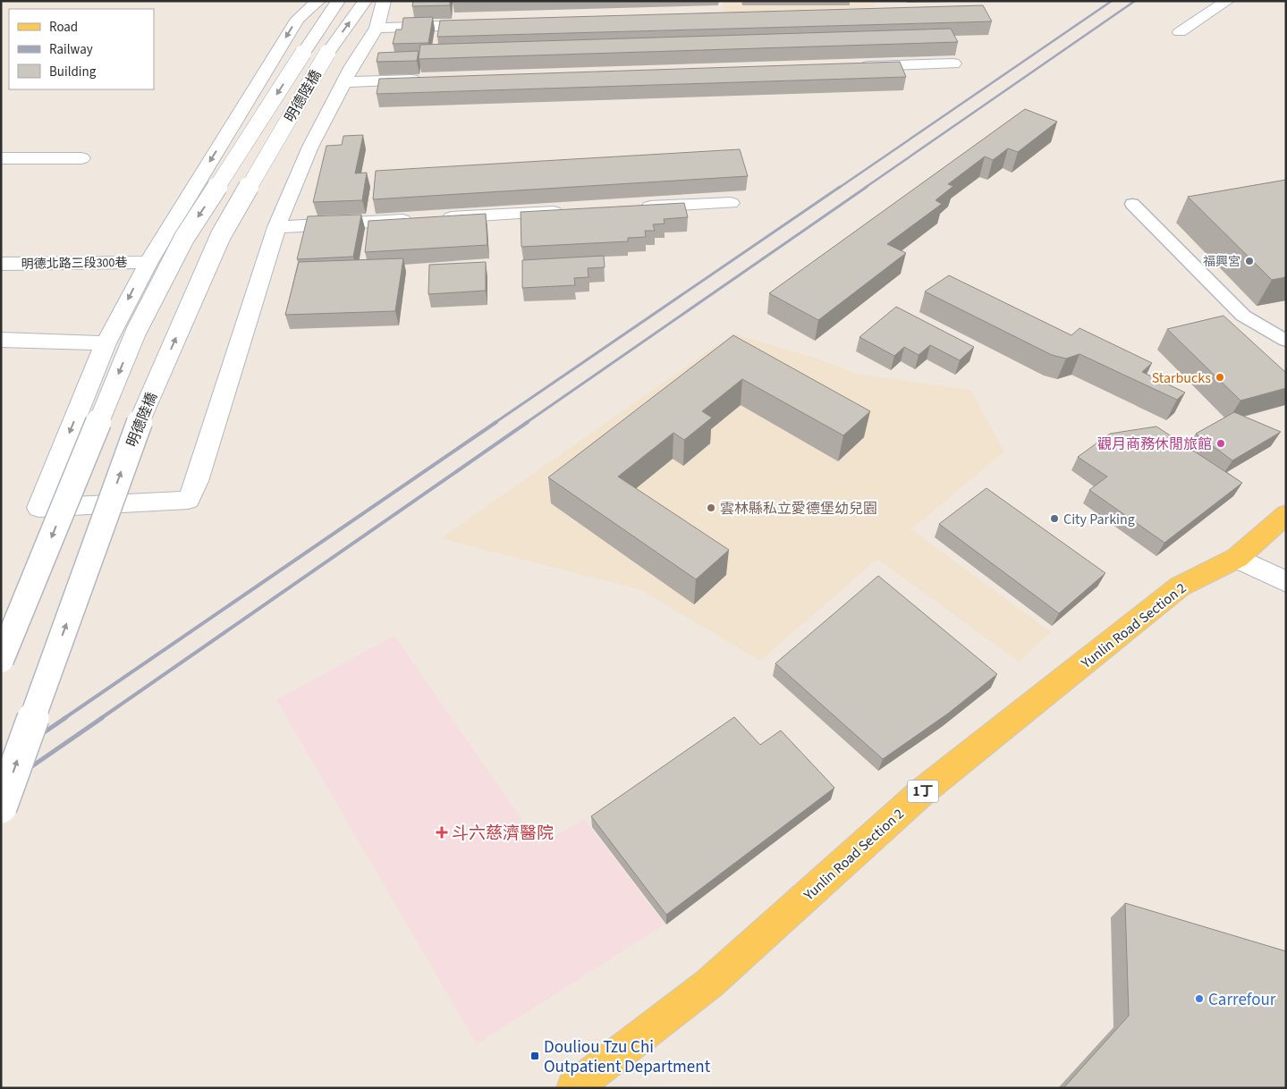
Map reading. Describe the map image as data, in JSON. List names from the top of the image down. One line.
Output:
{"streets":{"main road":["Yunlin Road Section 2","1丁"],"street":["明德陸橋","明德北路三段300巷"]},"places":{"other":["福興宮","Starbucks","觀月商務休閒旅館","雲林縣私立愛德堡幼兒園","City Parking","Carrefour"],"health":["斗六慈濟醫院"],"transit":["Douliou Tzu Chi Outpatient Department"]},"legend":["Road","Railway","Building"]}
